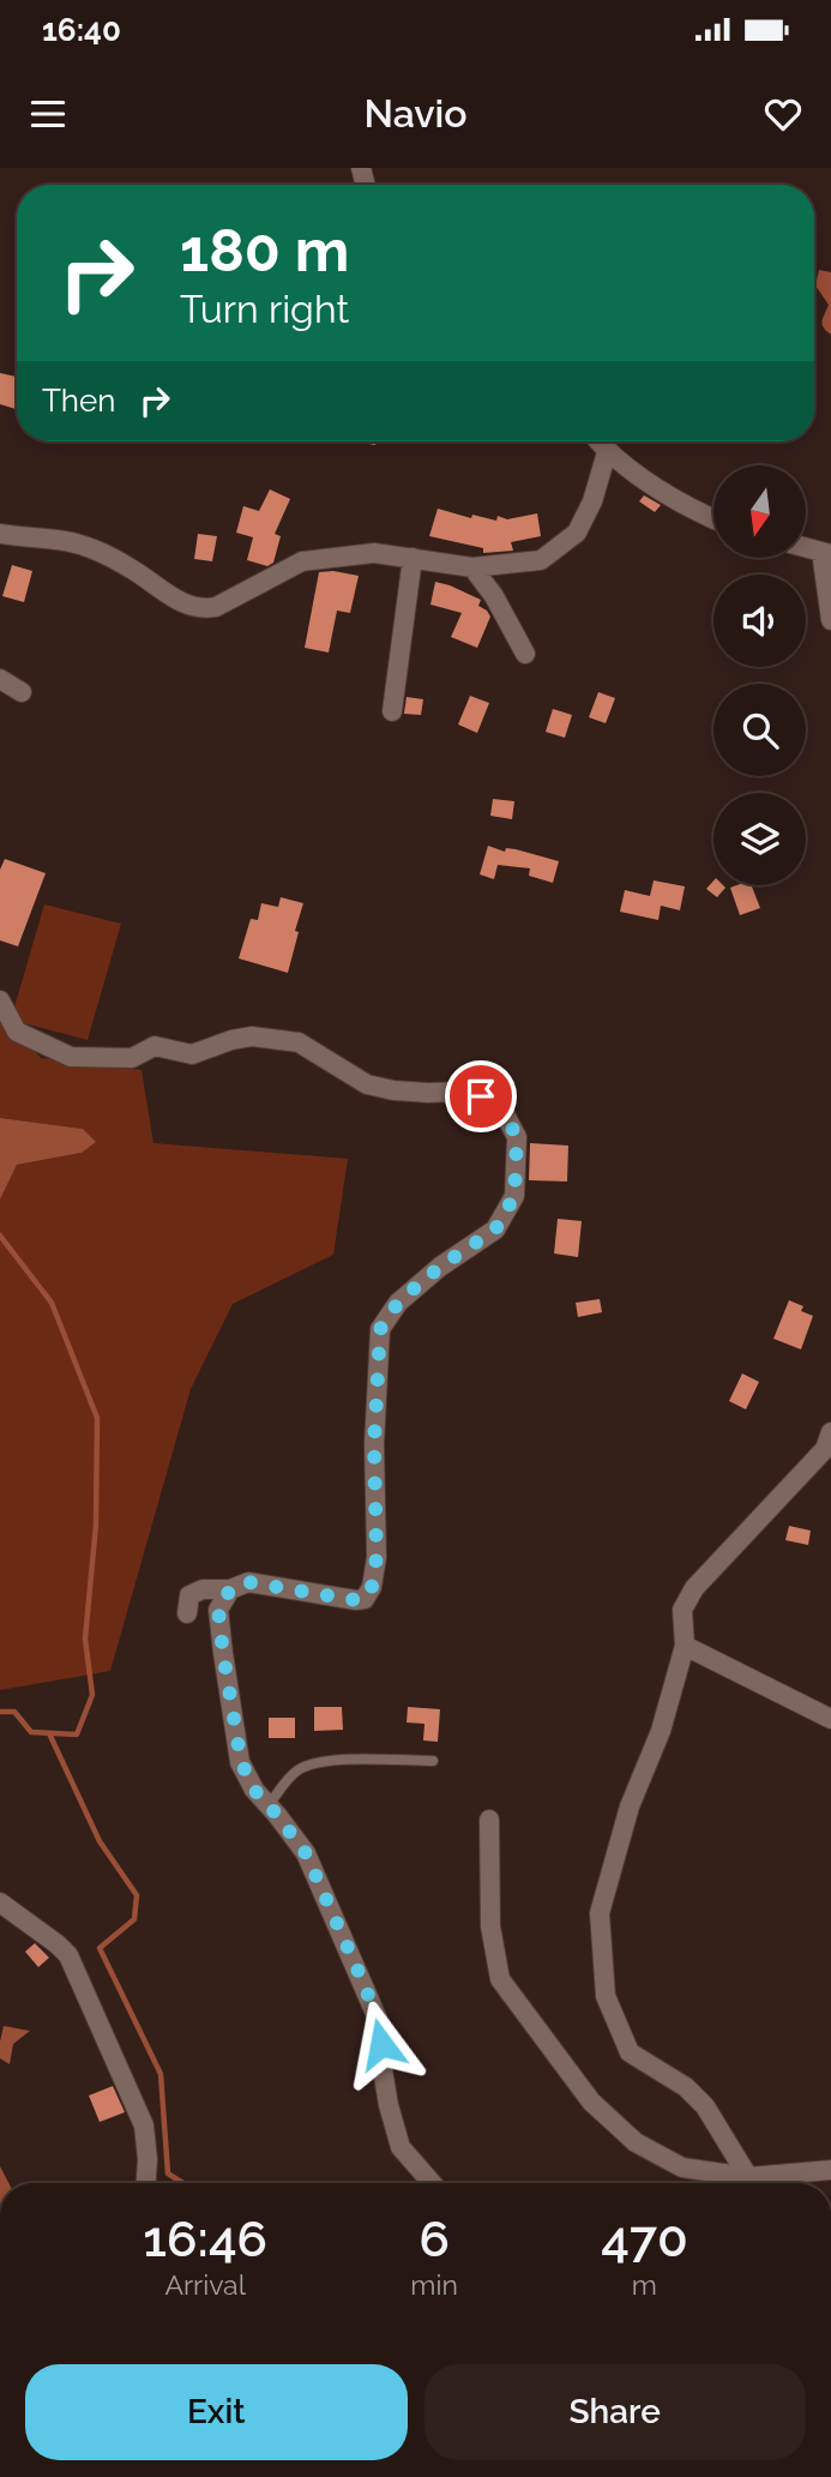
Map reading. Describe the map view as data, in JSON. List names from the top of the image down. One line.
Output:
{"north":"bottom","page":{"status":"16:40","header":"Navio","turn":["180 m","Turn right"],"then":"Then","eta":["16:46","Arrival","6","min","470","m"],"buttons":["Exit","Share"]}}
